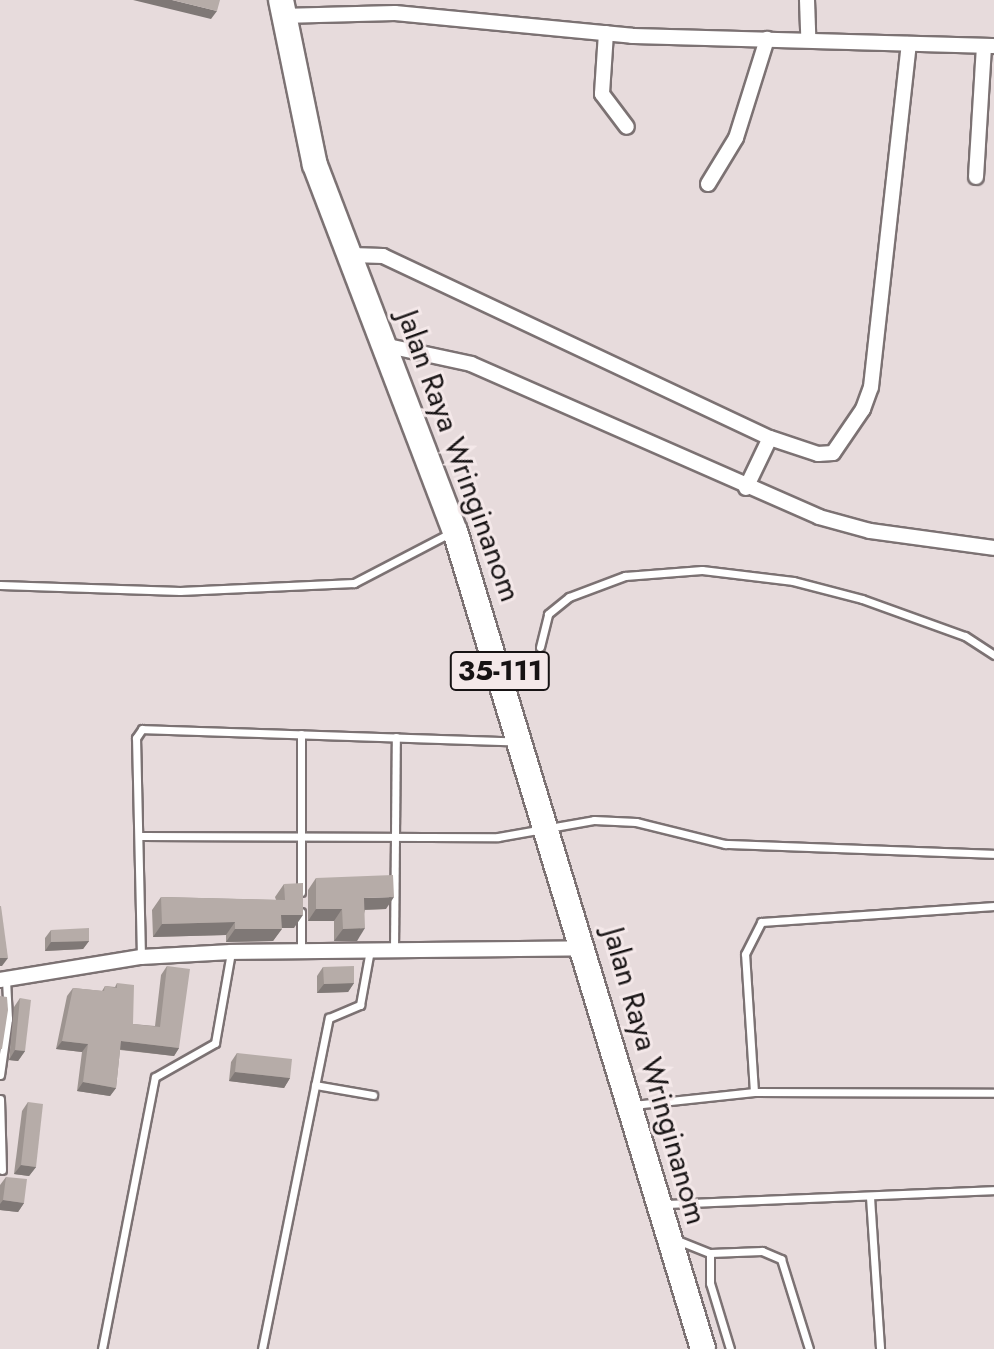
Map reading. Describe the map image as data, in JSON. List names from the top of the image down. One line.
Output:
{"streets":{"main road":["Jalan Raya Wringinanom","35-111"]}}
